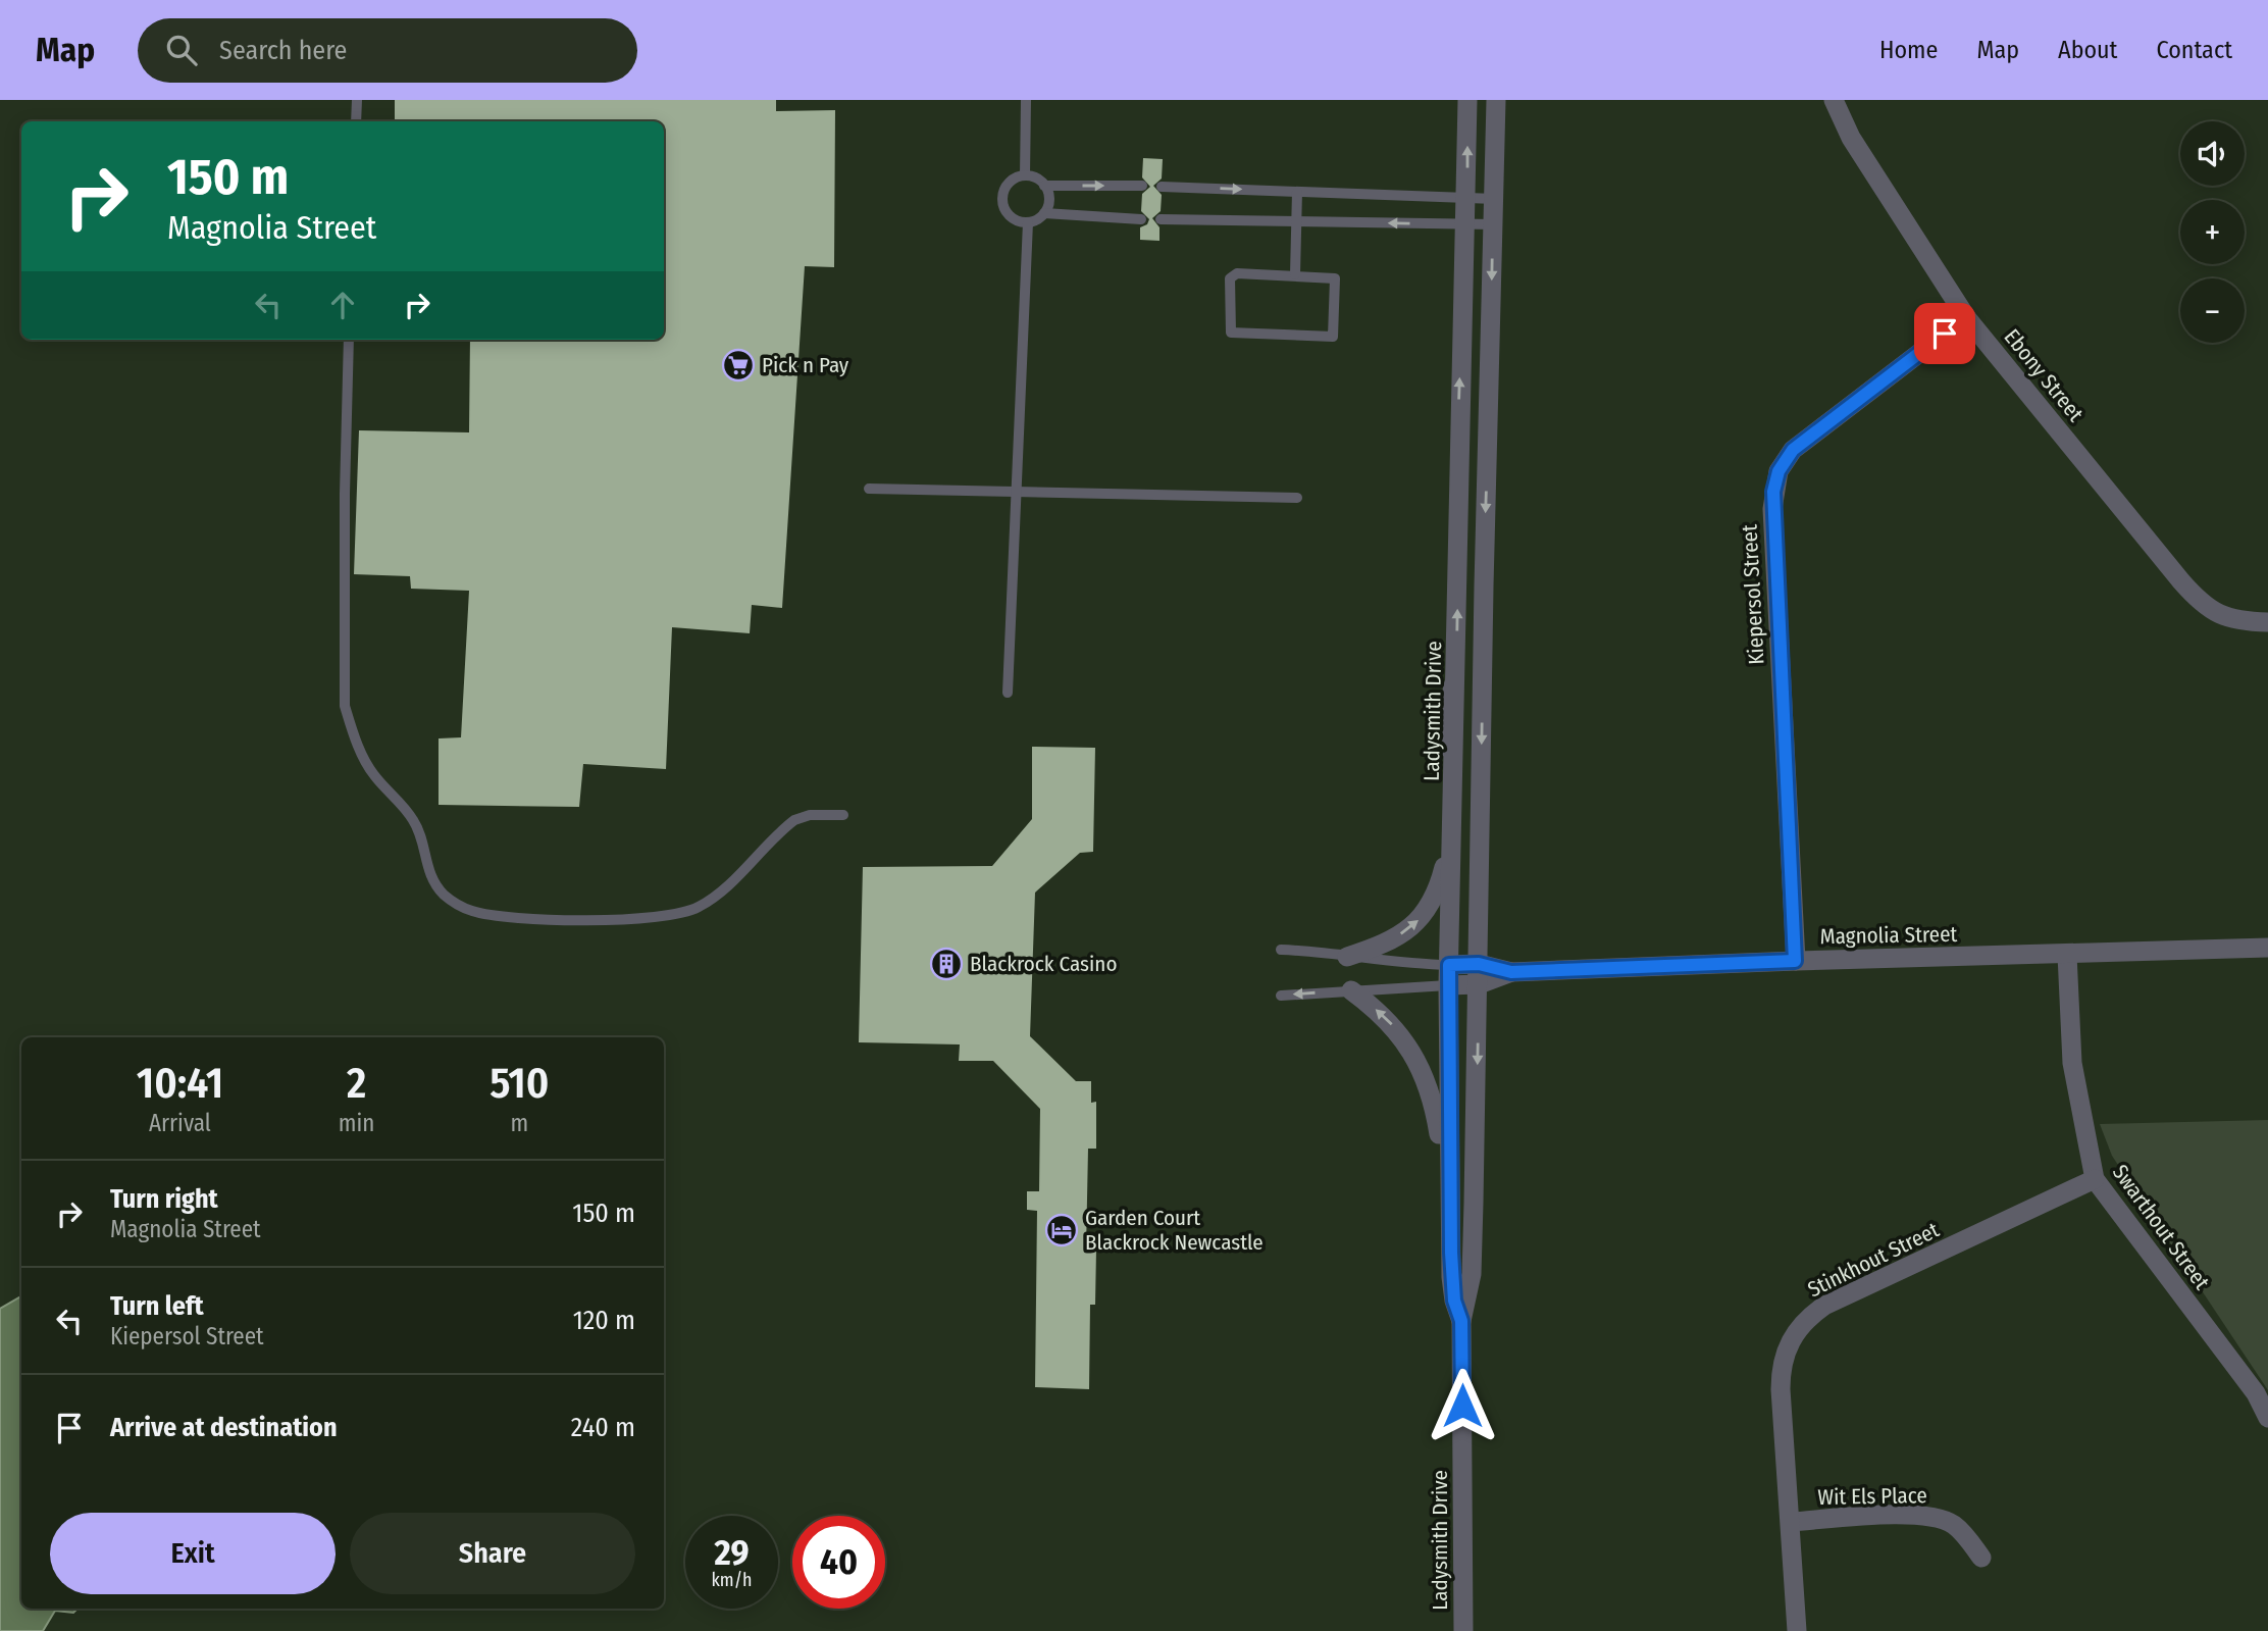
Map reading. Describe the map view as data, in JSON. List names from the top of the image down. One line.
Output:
{"streets":{"street":["Ebony Street","Kiepersol Street","Ladysmith Drive","Magnolia Street","Swarthout Street","Stinkhout Street","Wit Els Place"]},"crossings":[["Ebony Street","Kiepersol Street"],["Kiepersol Street","Magnolia Street"],["Ladysmith Drive","Magnolia Street"],["Magnolia Street","Swarthout Street"],["Swarthout Street","Stinkhout Street"],["Stinkhout Street","Wit Els Place"]],"places":{"supermarket":["Pick n Pay"],"building":["Blackrock Casino"],"hotel":["Garden Court Blackrock Newcastle"]},"page":{"header":"Map","search":"Search here","nav":["Home","Map","About","Contact"],"map_buttons":["+","−"],"turn":["150 m","Magnolia Street"],"eta":["10:41","Arrival","2","min","510","m"],"list":[{"name":"Turn right","note":"Magnolia Street","value":"150 m"},{"name":"Turn left","note":"Kiepersol Street","value":"120 m"},{"name":"Arrive at destination","value":"240 m"}],"buttons":["Exit","Share"],"speed":"29 km/h","limit":"40"}}
